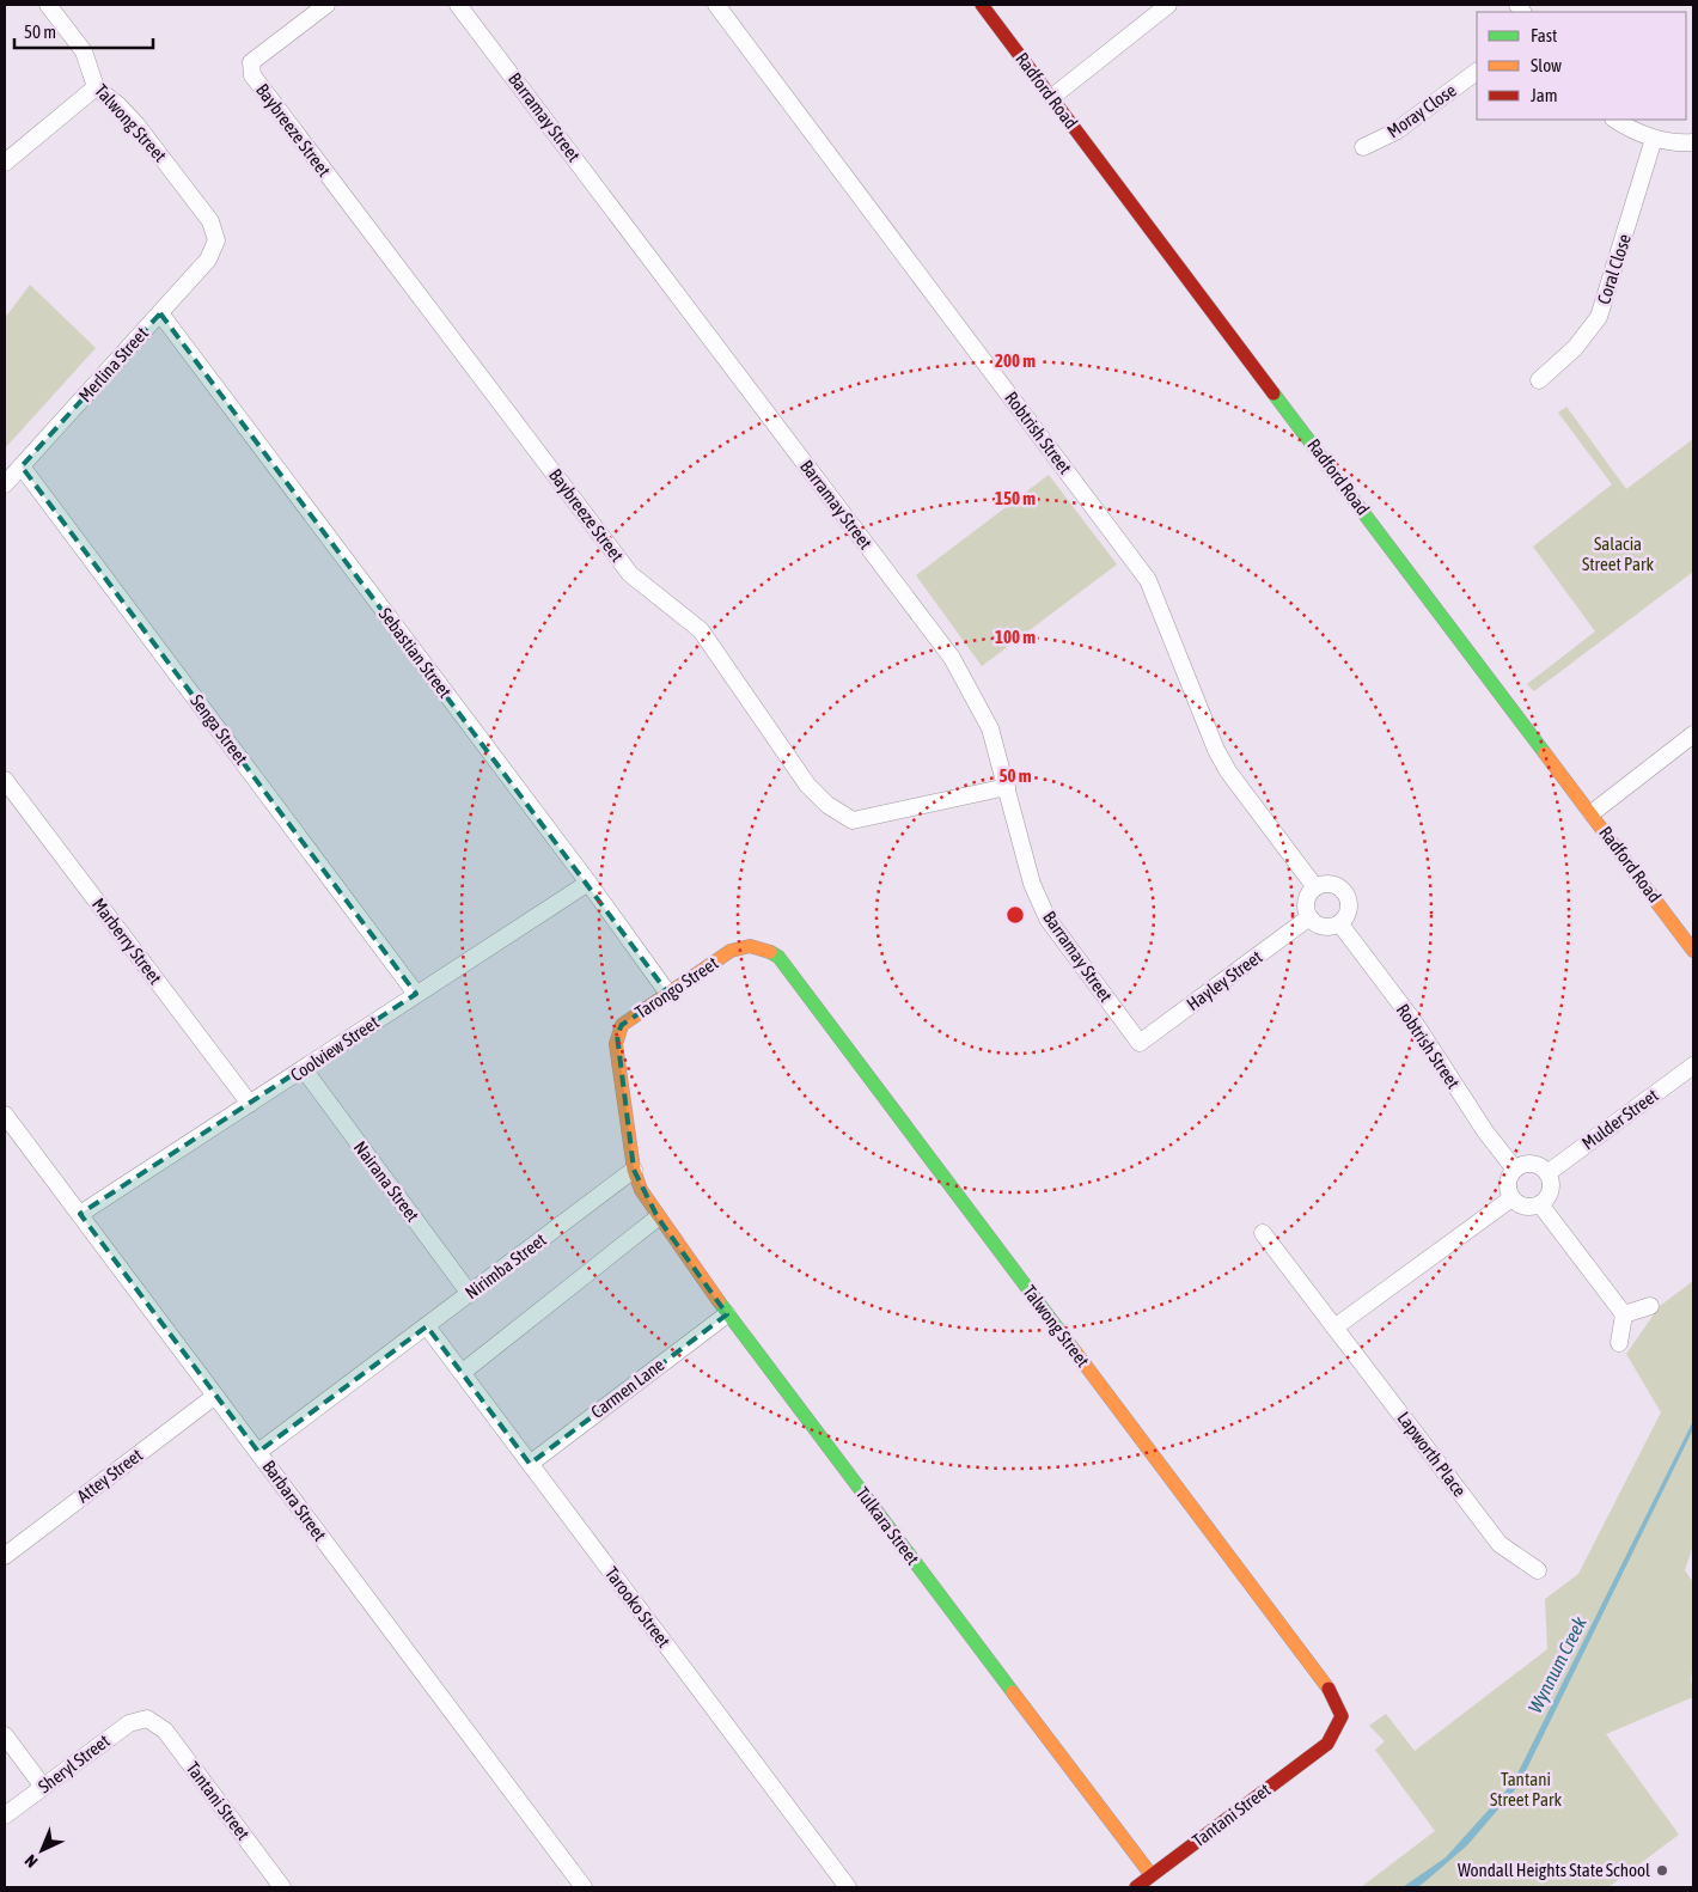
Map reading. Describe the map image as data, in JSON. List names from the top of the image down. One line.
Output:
{"streets":{"street":["Radford Road","Moray Close","Barramay Street","Talwong Street","Baybreeze Street","Coral Close","Merlina Street","Robtrish Street","Sebastian Street","Senga Street","Marberry Street","Hayley Street","Tarongo Street","Coolview Street","Mulder Street","Nairana Street","Nirimba Street","Carmen Lane","Lapworth Place","Attey Street","Barbara Street","Tulkara Street","Tarooko Street","Sheryl Street","Tantani Street"]},"crossings":[["Barramay Street","Baybreeze Street"],["Barramay Street","Hayley Street"],["Talwong Street","Merlina Street"],["Talwong Street","Tarongo Street"],["Talwong Street","Tantani Street"],["Merlina Street","Sebastian Street"],["Merlina Street","Senga Street"],["Robtrish Street","Hayley Street"],["Robtrish Street","Mulder Street"],["Sebastian Street","Tarongo Street"],["Sebastian Street","Coolview Street"],["Senga Street","Coolview Street"],["Marberry Street","Coolview Street"],["Tarongo Street","Nirimba Street"],["Tarongo Street","Tulkara Street"],["Coolview Street","Nairana Street"],["Coolview Street","Barbara Street"],["Nairana Street","Nirimba Street"],["Nirimba Street","Barbara Street"],["Nirimba Street","Tulkara Street"],["Nirimba Street","Tarooko Street"],["Carmen Lane","Tulkara Street"],["Carmen Lane","Tarooko Street"],["Attey Street","Barbara Street"],["Tulkara Street","Tantani Street"],["Sheryl Street","Tantani Street"]],"water":["Wynnum Creek"],"parks":["Salacia Street Park","Tantani Street Park"],"places":["Wondall Heights State School"],"legend":["Fast","Slow","Jam"],"scale_bar":"50 m","north":"bottom left","rings":["200 m","150 m","100 m","50 m"]}
